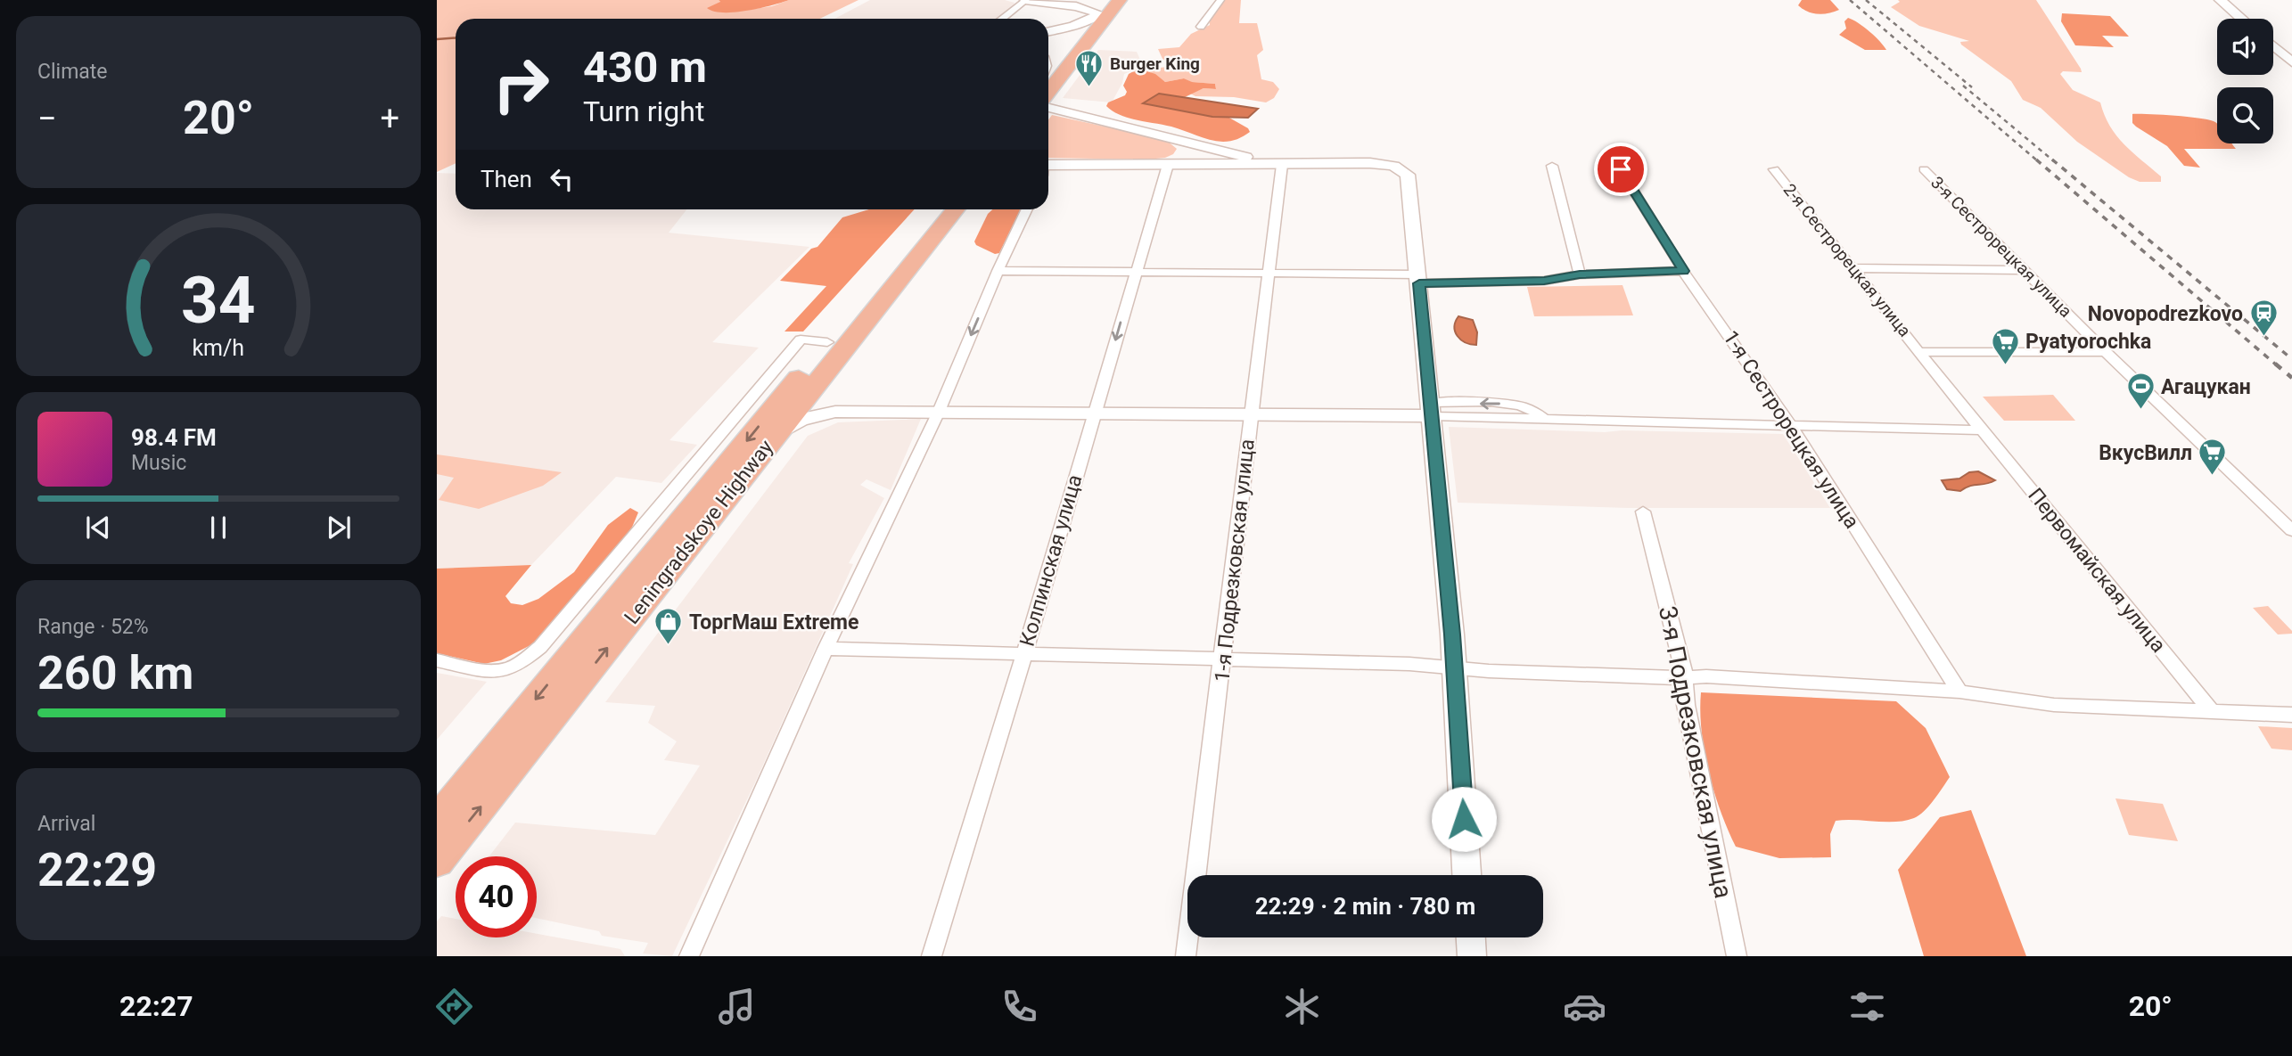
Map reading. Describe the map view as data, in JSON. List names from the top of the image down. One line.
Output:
{"streets":{"highway":["Leningradskoye Highway"],"street":["3-я Сестрорецкая улица","2-я Сестрорецкая улица","1-я Сестрорецкая улица","Колпинская улица","1-я Подрезковская улица","Первомайская улица","3-я Подрезковская улица"]},"crossings":[["2-я Сестрорецкая улица","Первомайская улица"]],"places":{"restaurant":["Burger King"],"station":["Novopodrezkovo"],"supermarket":["Pyatyorochka","ВкусВилл"],"sports":["Агацукан"],"shop":["ТоргМаш Extreme"]},"page":{"tile":["Climate",["Range · 52%","260 km"],["Arrival","22:29"]],"turn":["430 m","Turn right"],"heat":["−","20°","+"],"then":"Then","song":["98.4 FM","Music"],"limit":"40","trip":"22:29 · 2 min · 780 m","tabs":["22:27","20°"],"gauge":["34","km/h"]}}
